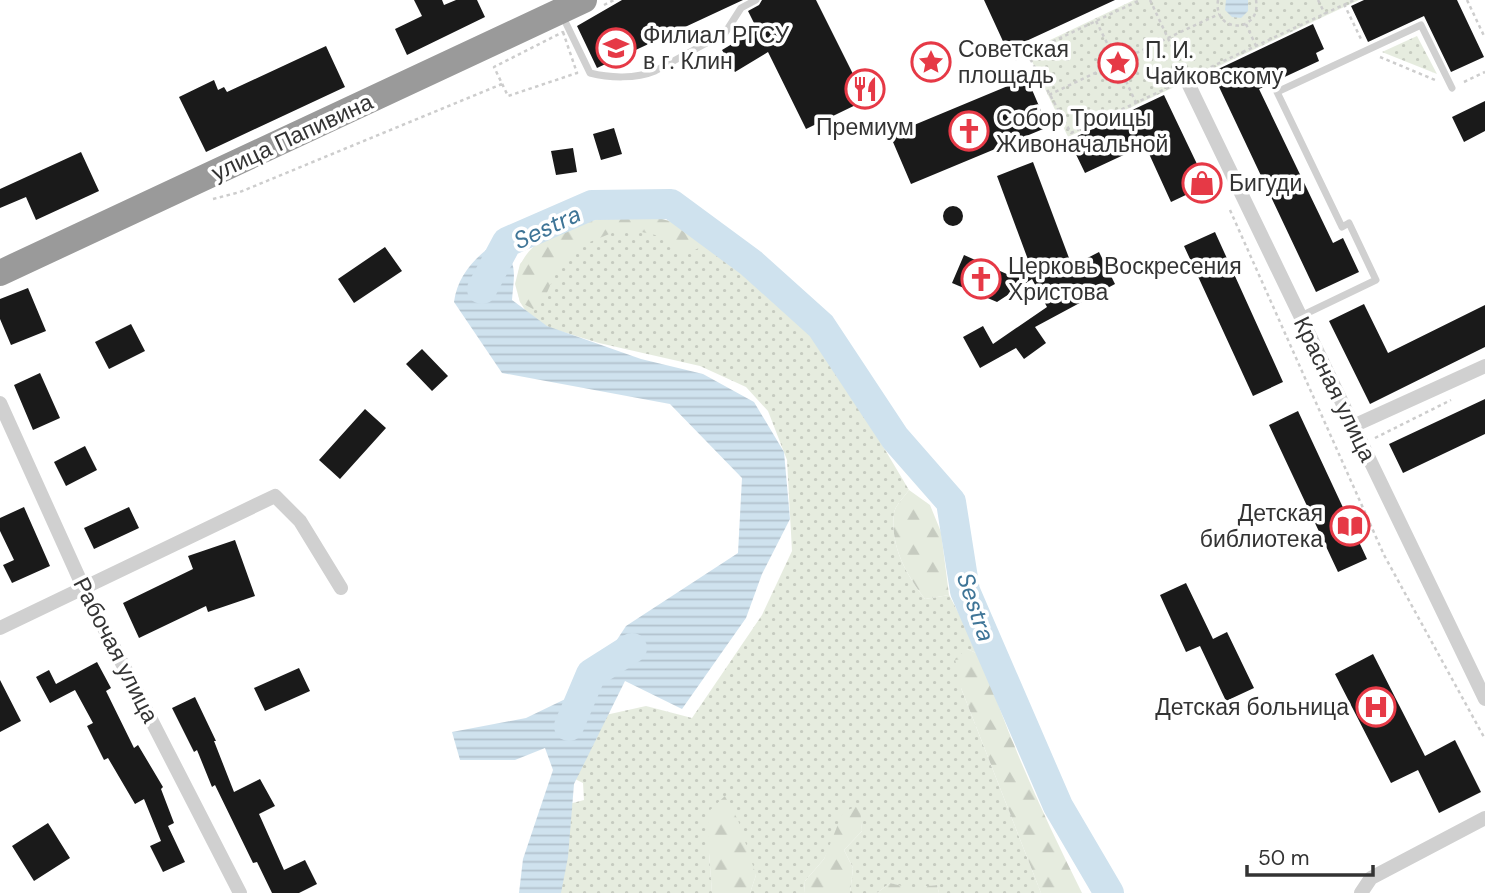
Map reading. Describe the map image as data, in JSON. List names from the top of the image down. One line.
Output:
{"streets":{"highway":["улица Папивина"],"street":["Красная улица","Рабочая улица"]},"water":["Sestra"],"places":{"school or university":["Филиал РГСУ в г. Клин"],"place":["Советская площадь","П. И. Чайковскому"],"restaurant":["Премиум"],"church":["Собор Троицы Живоначальной","Церковь Воскресения Христова"],"shop":["Бигуди"],"library":["Детская библиотека"],"hospital":["Детская больница"]},"scale_bar":"50 m"}
